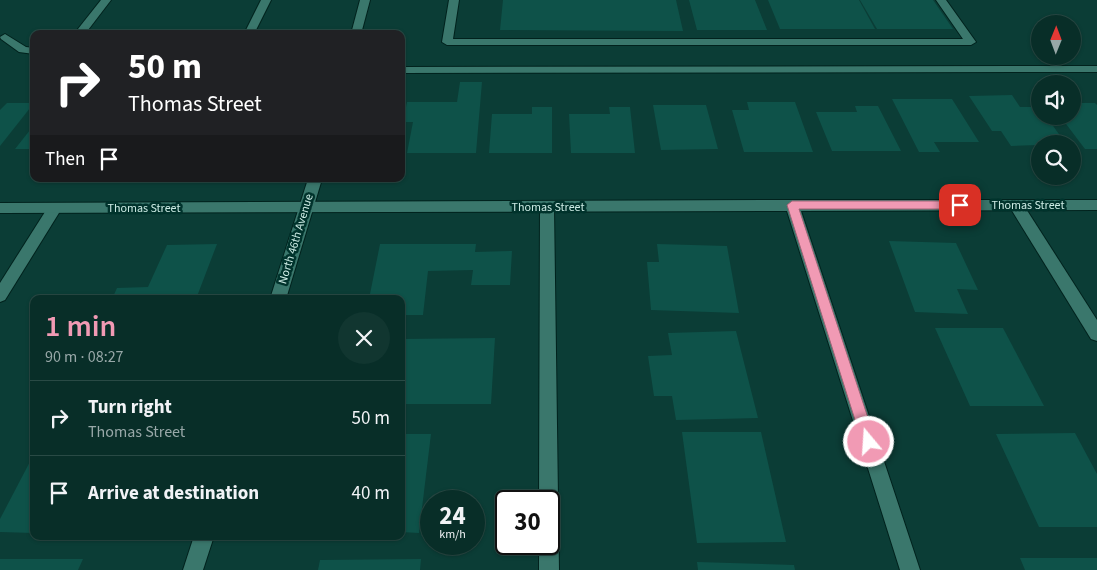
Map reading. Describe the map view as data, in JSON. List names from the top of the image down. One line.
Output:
{"streets":{"street":["Thomas Street","North 46th Avenue"]},"crossings":[["Thomas Street","North 46th Avenue"]],"north":"top","page":{"turn":["50 m","Thomas Street"],"then":"Then","heading":["1 min","90 m · 08:27"],"list":[{"name":"Turn right","note":"Thomas Street","value":"50 m"},{"name":"Arrive at destination","value":"40 m"}],"speed":"24 km/h","limit":"30"}}
